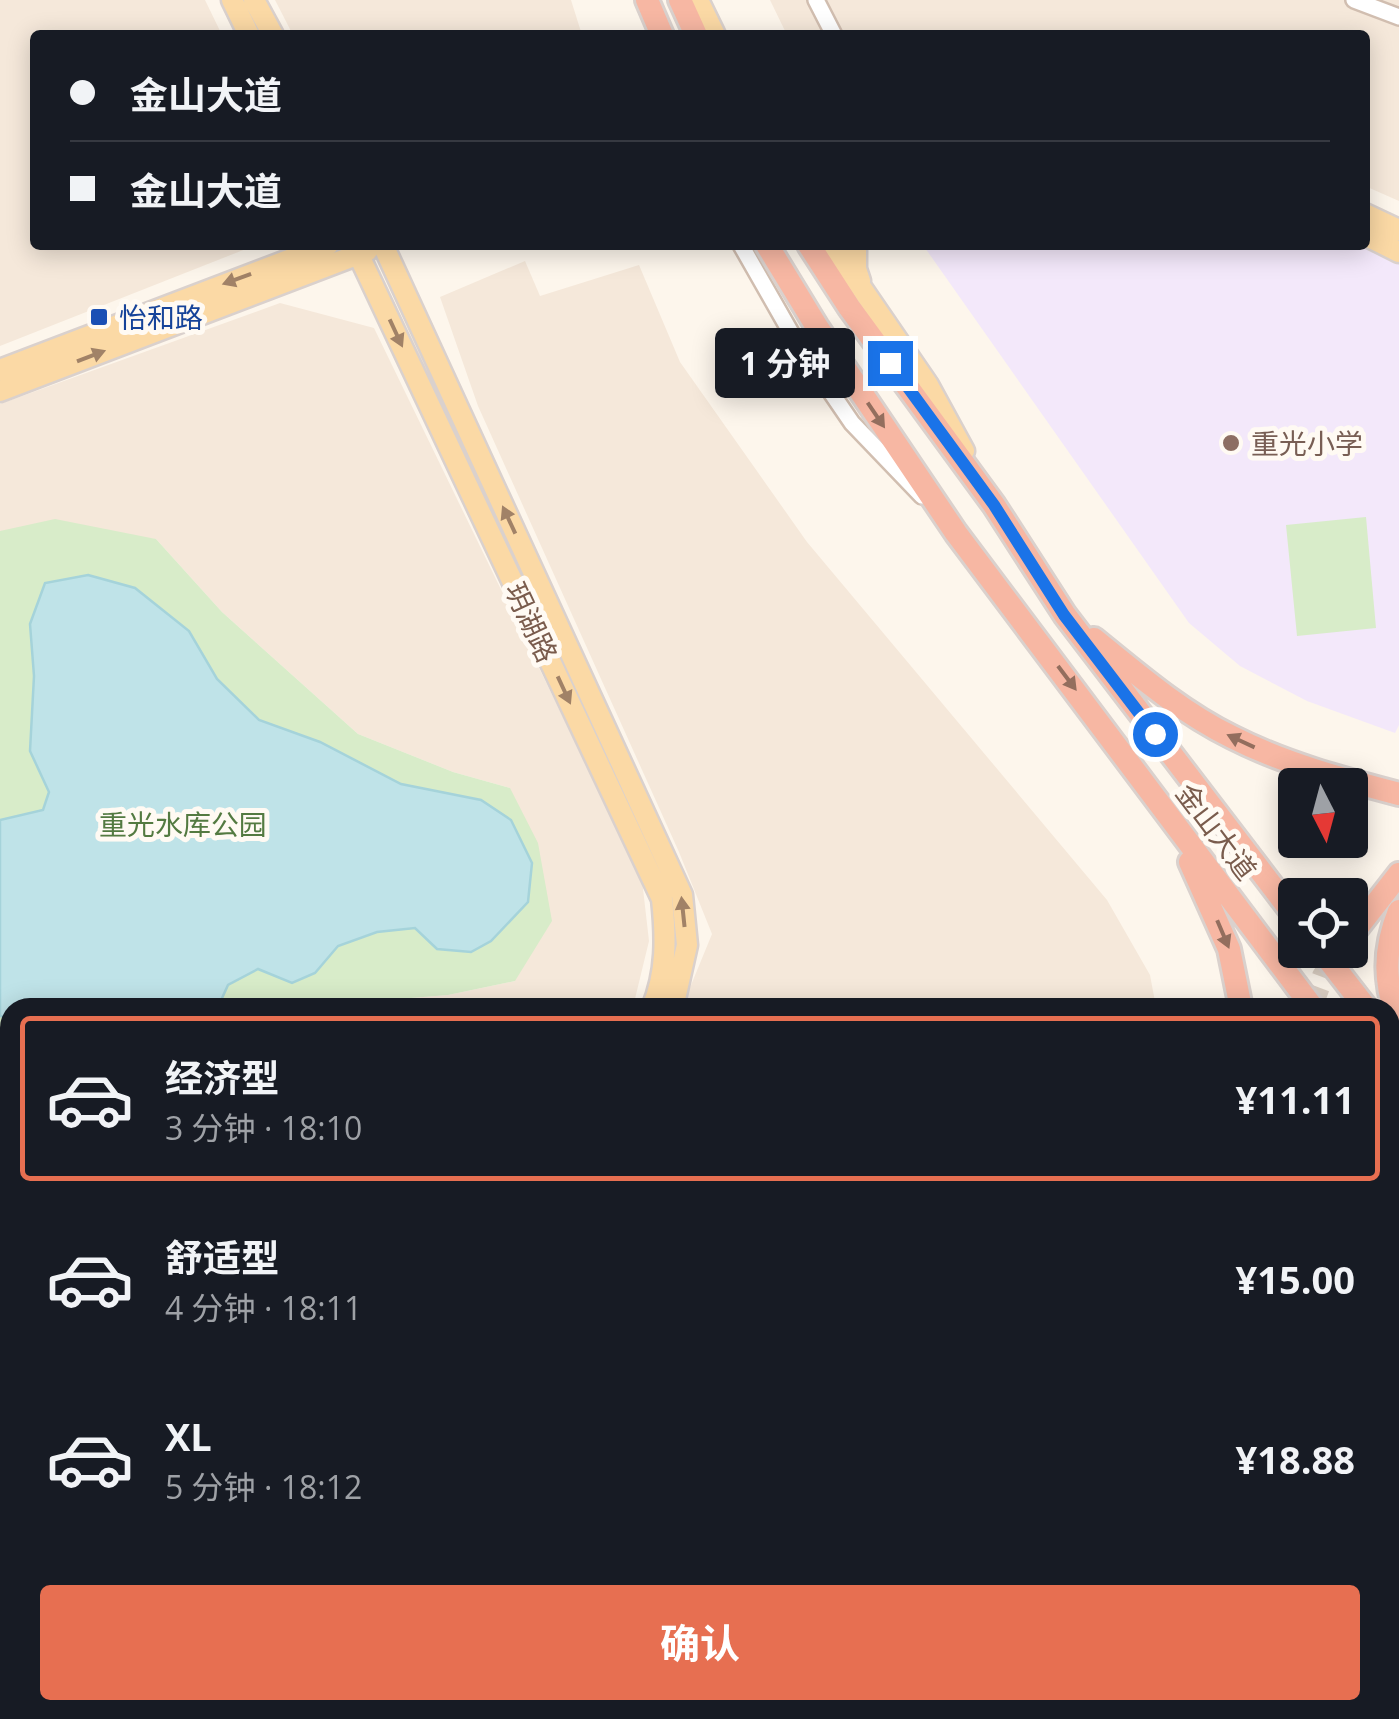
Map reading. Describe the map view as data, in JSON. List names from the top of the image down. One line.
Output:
{"streets":{"highway":["金山大道"],"main road":["玥湖路"]},"parks":["重光水库公园"],"places":{"transit":["怡和路"],"other":["重光小学"]},"north":"bottom","page":{"banner":["金山大道","金山大道"],"bubble":"1 分钟","list":[{"name":"经济型","note":"3 分钟 · 18:10","value":"¥11.11"},{"name":"舒适型","note":"4 分钟 · 18:11","value":"¥15.00"},{"name":"XL","note":"5 分钟 · 18:12","value":"¥18.88"}],"buttons":"确认"}}
